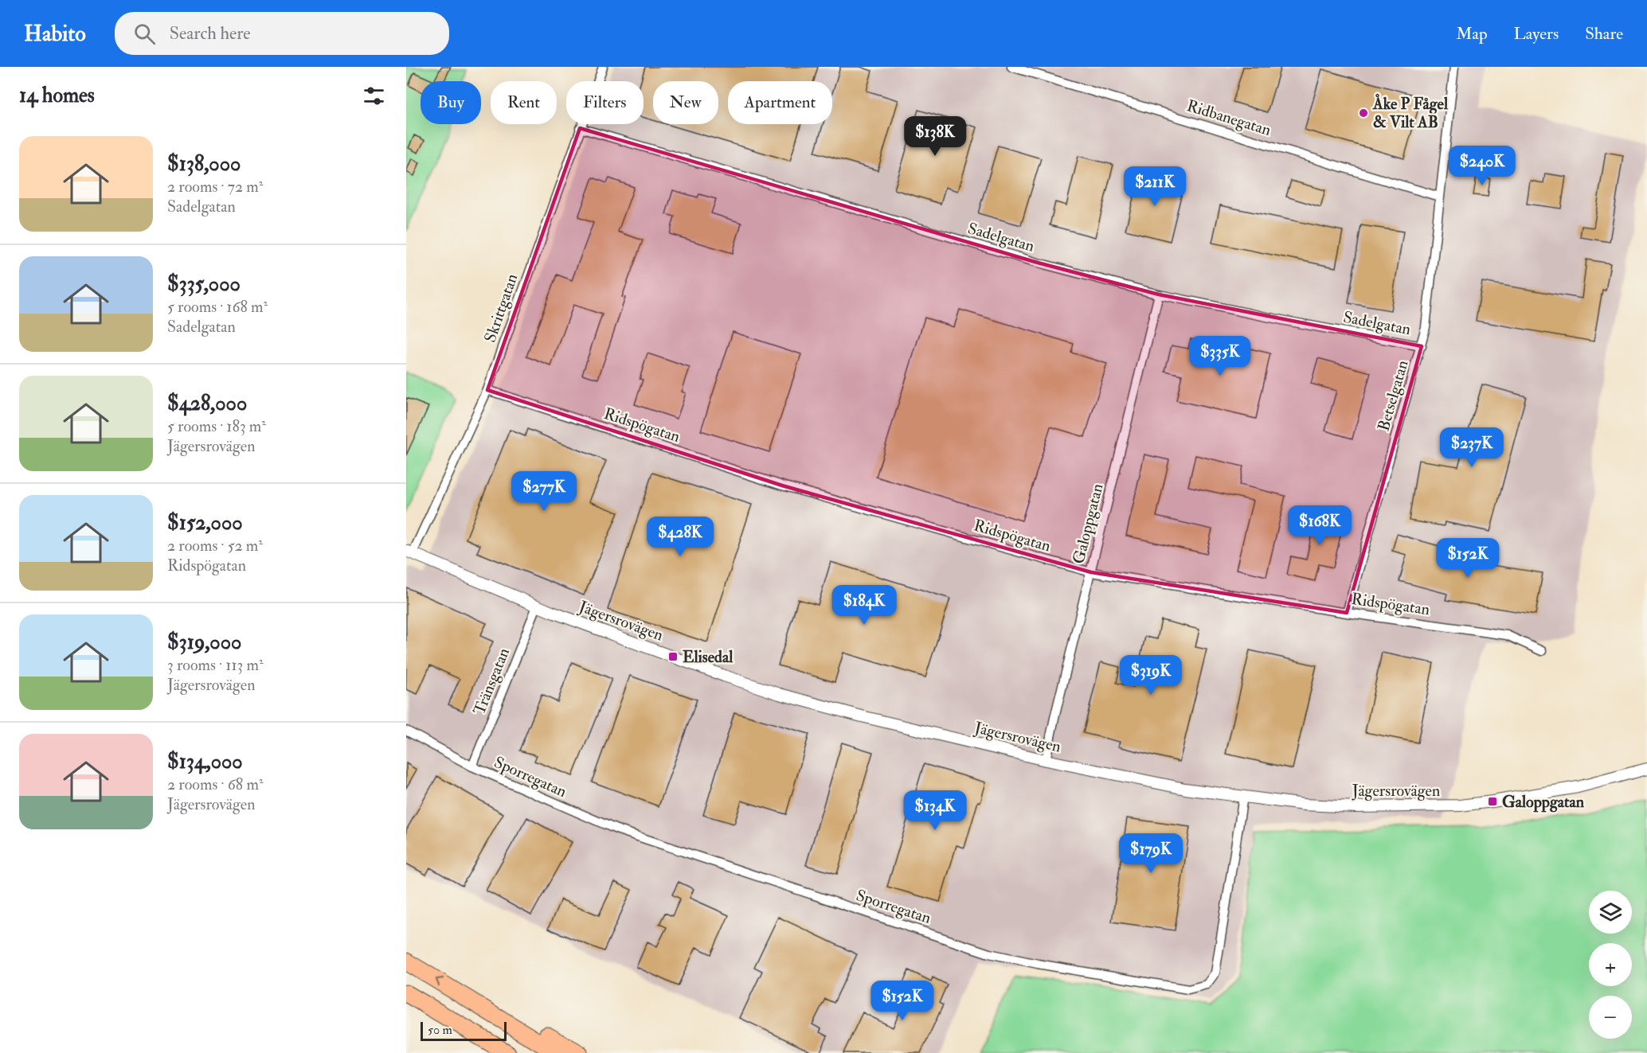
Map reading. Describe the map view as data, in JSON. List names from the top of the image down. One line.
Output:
{"streets":{"street":["Ridbanegatan","Sadelgatan","Skrittgatan","Betselgatan","Ridspögatan","Galoppgatan","Jägersrovägen","Tränsgatan","Sporregatan"]},"crossings":[["Ridbanegatan","Betselgatan"],["Sadelgatan","Skrittgatan"],["Sadelgatan","Betselgatan"],["Sadelgatan","Galoppgatan"],["Skrittgatan","Ridspögatan"],["Skrittgatan","Jägersrovägen"],["Betselgatan","Ridspögatan"],["Ridspögatan","Galoppgatan"],["Galoppgatan","Jägersrovägen"],["Jägersrovägen","Tränsgatan"],["Jägersrovägen","Sporregatan"],["Tränsgatan","Sporregatan"]],"places":{"other":["Åke P Fågel & Vilt AB"],"transit":["Elisedal","Galoppgatan"]},"scale_bar":"50 m","page":{"header":"Habito","search":"Search here","nav":["Map","Layers","Share"],"heading":"14 homes","chip":["Buy","Rent","Filters","New","Apartment"],"price":["$138K","$240K","$211K","$335K","$237K","$277K","$168K","$428K","$152K","$184K","$319K","$134K","$179K","$152K"],"list":[{"name":"$138,000","note":"2 rooms · 72 m² · Sadelgatan"},{"name":"$335,000","note":"5 rooms · 168 m² · Sadelgatan"},{"name":"$428,000","note":"5 rooms · 183 m² · Jägersrovägen"},{"name":"$152,000","note":"2 rooms · 52 m² · Ridspögatan"},{"name":"$319,000","note":"3 rooms · 113 m² · Jägersrovägen"},{"name":"$134,000","note":"2 rooms · 68 m² · Jägersrovägen"}],"map_buttons":["+","−"],"scale":"50 m"}}
